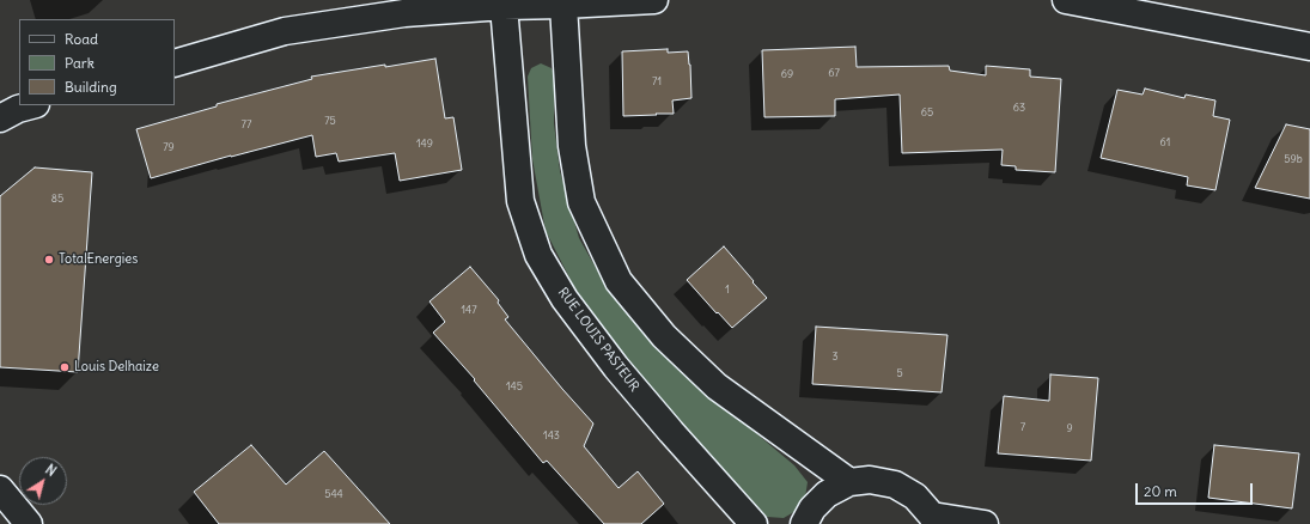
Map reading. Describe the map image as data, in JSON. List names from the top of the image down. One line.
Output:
{"streets":{"street":["RUE LOUIS PASTEUR"]},"places":["TotalEnergies","Louis Delhaize"],"house_numbers":["67","69","71","63","65","75","77","61","149","79","59b","85","1","147","3","5","145","7","9","143","544"],"legend":["Road","Park","Building"],"scale_bar":"20 m","north":"top right"}
